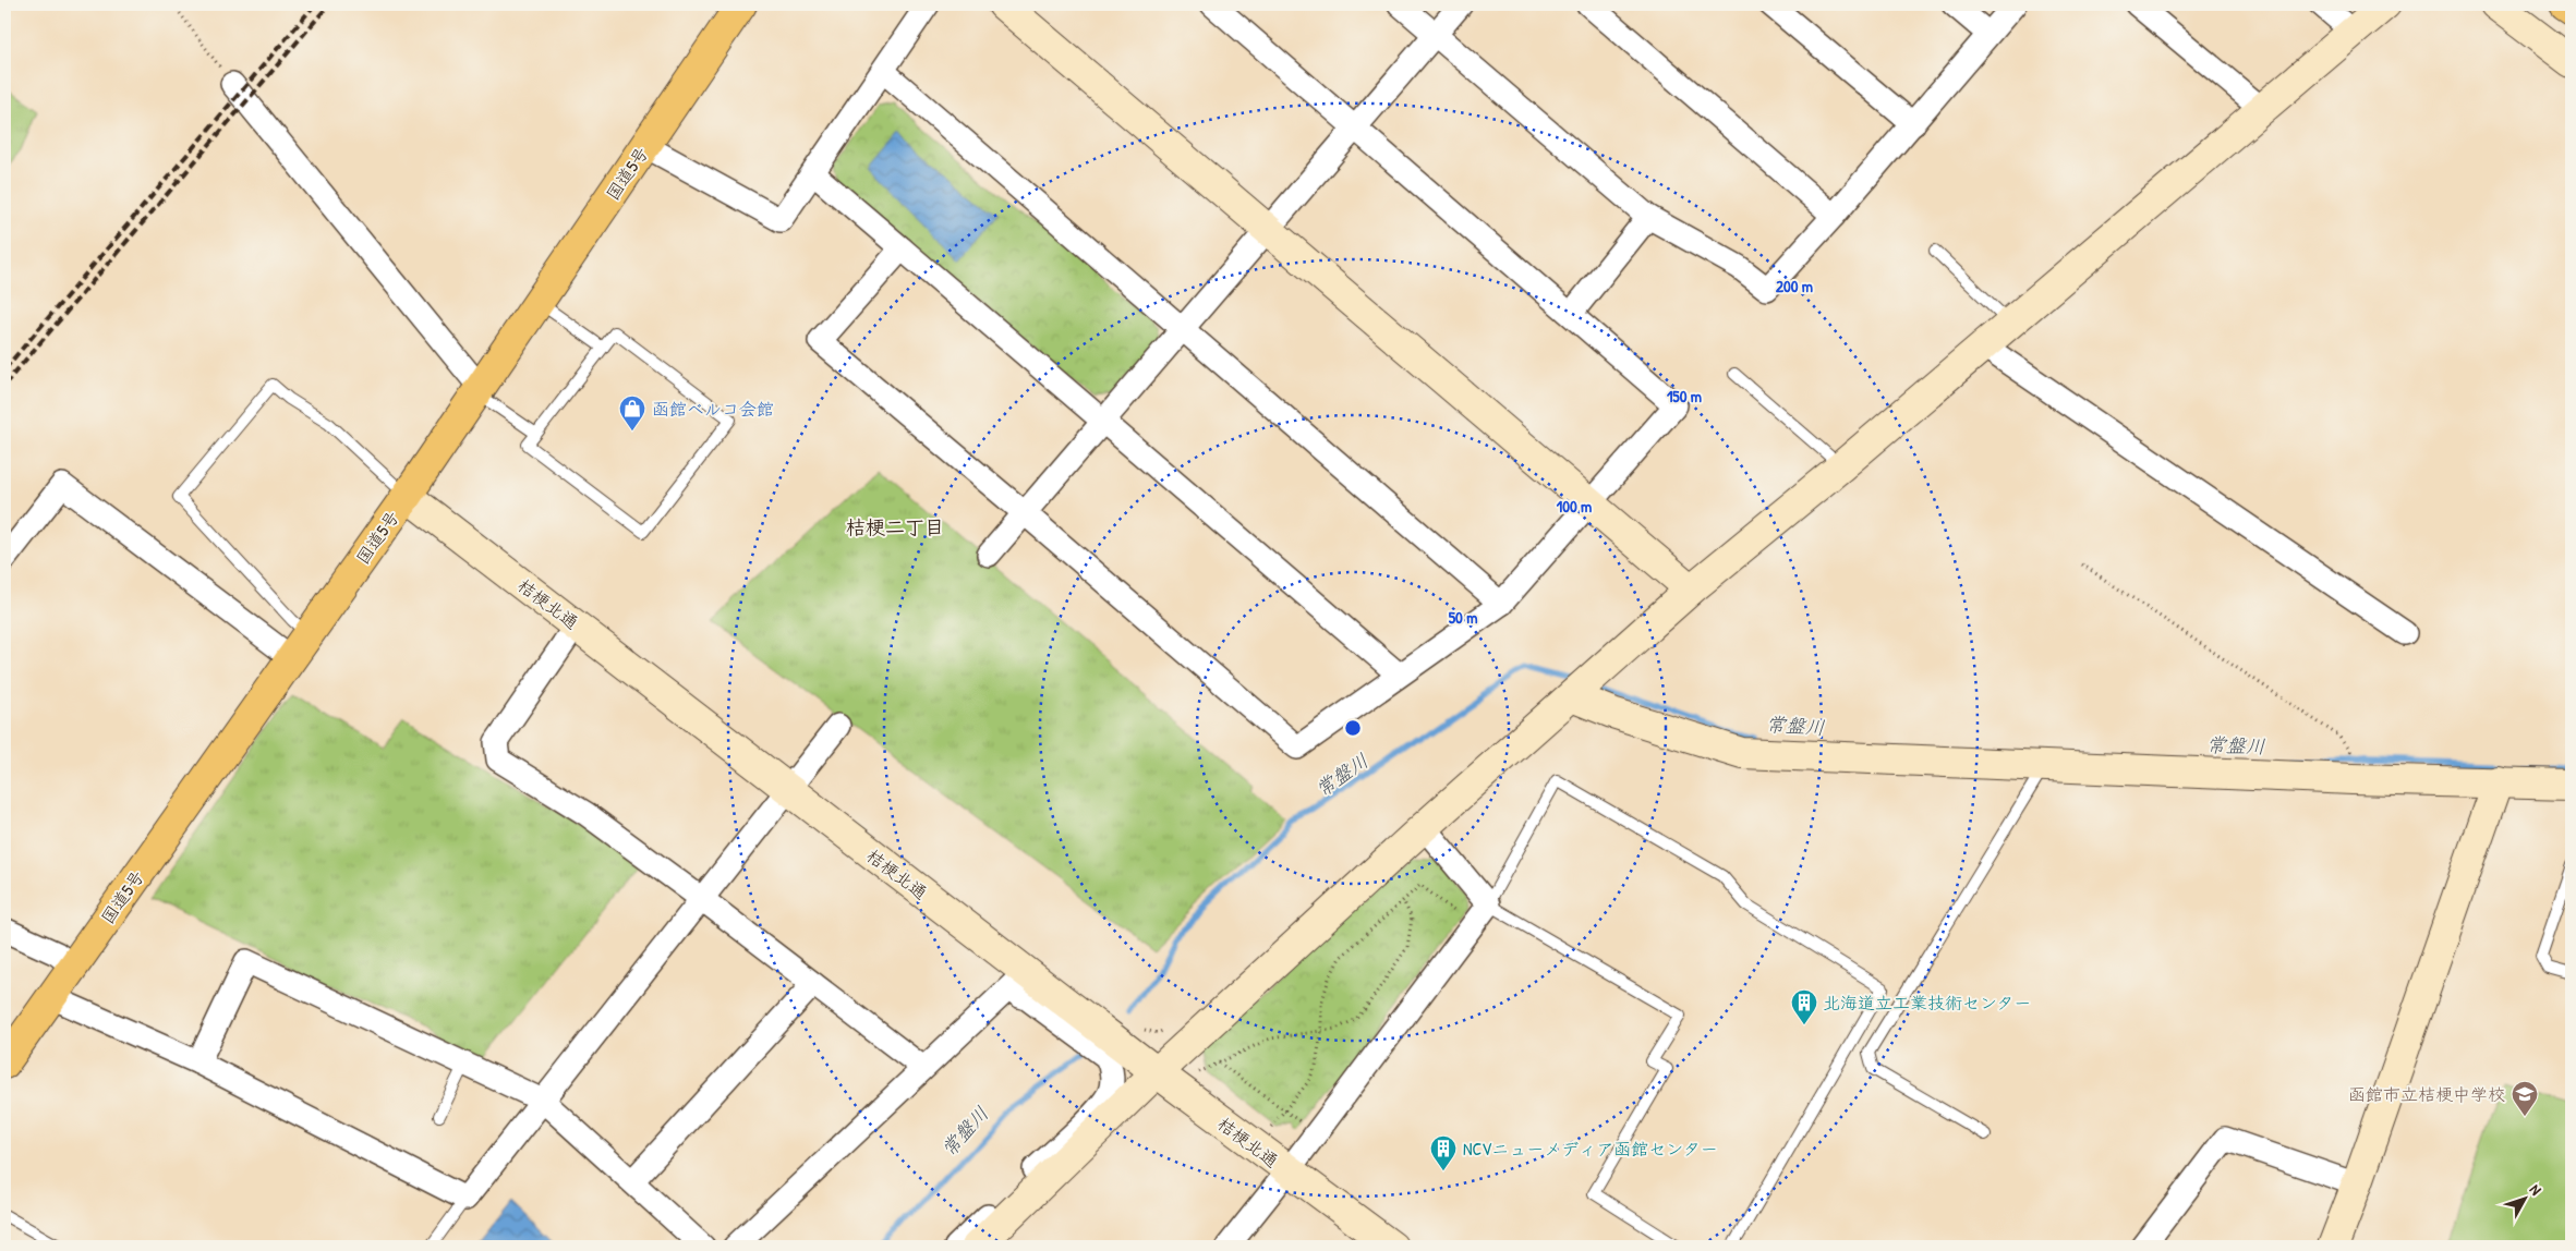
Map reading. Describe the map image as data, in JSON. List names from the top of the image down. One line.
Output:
{"streets":{"highway":["国道5号"],"street":["桔梗北通"]},"crossings":[["国道5号","桔梗北通"]],"districts":["桔梗二丁目"],"water":["常盤川"],"places":{"shop":["函館ベルコ会館"],"building":["北海道立工業技術センター","NCVニューメディア函館センター"],"school or university":["函館市立桔梗中学校"]},"north":"top right","rings":["200 m","150 m","100 m","50 m"]}
